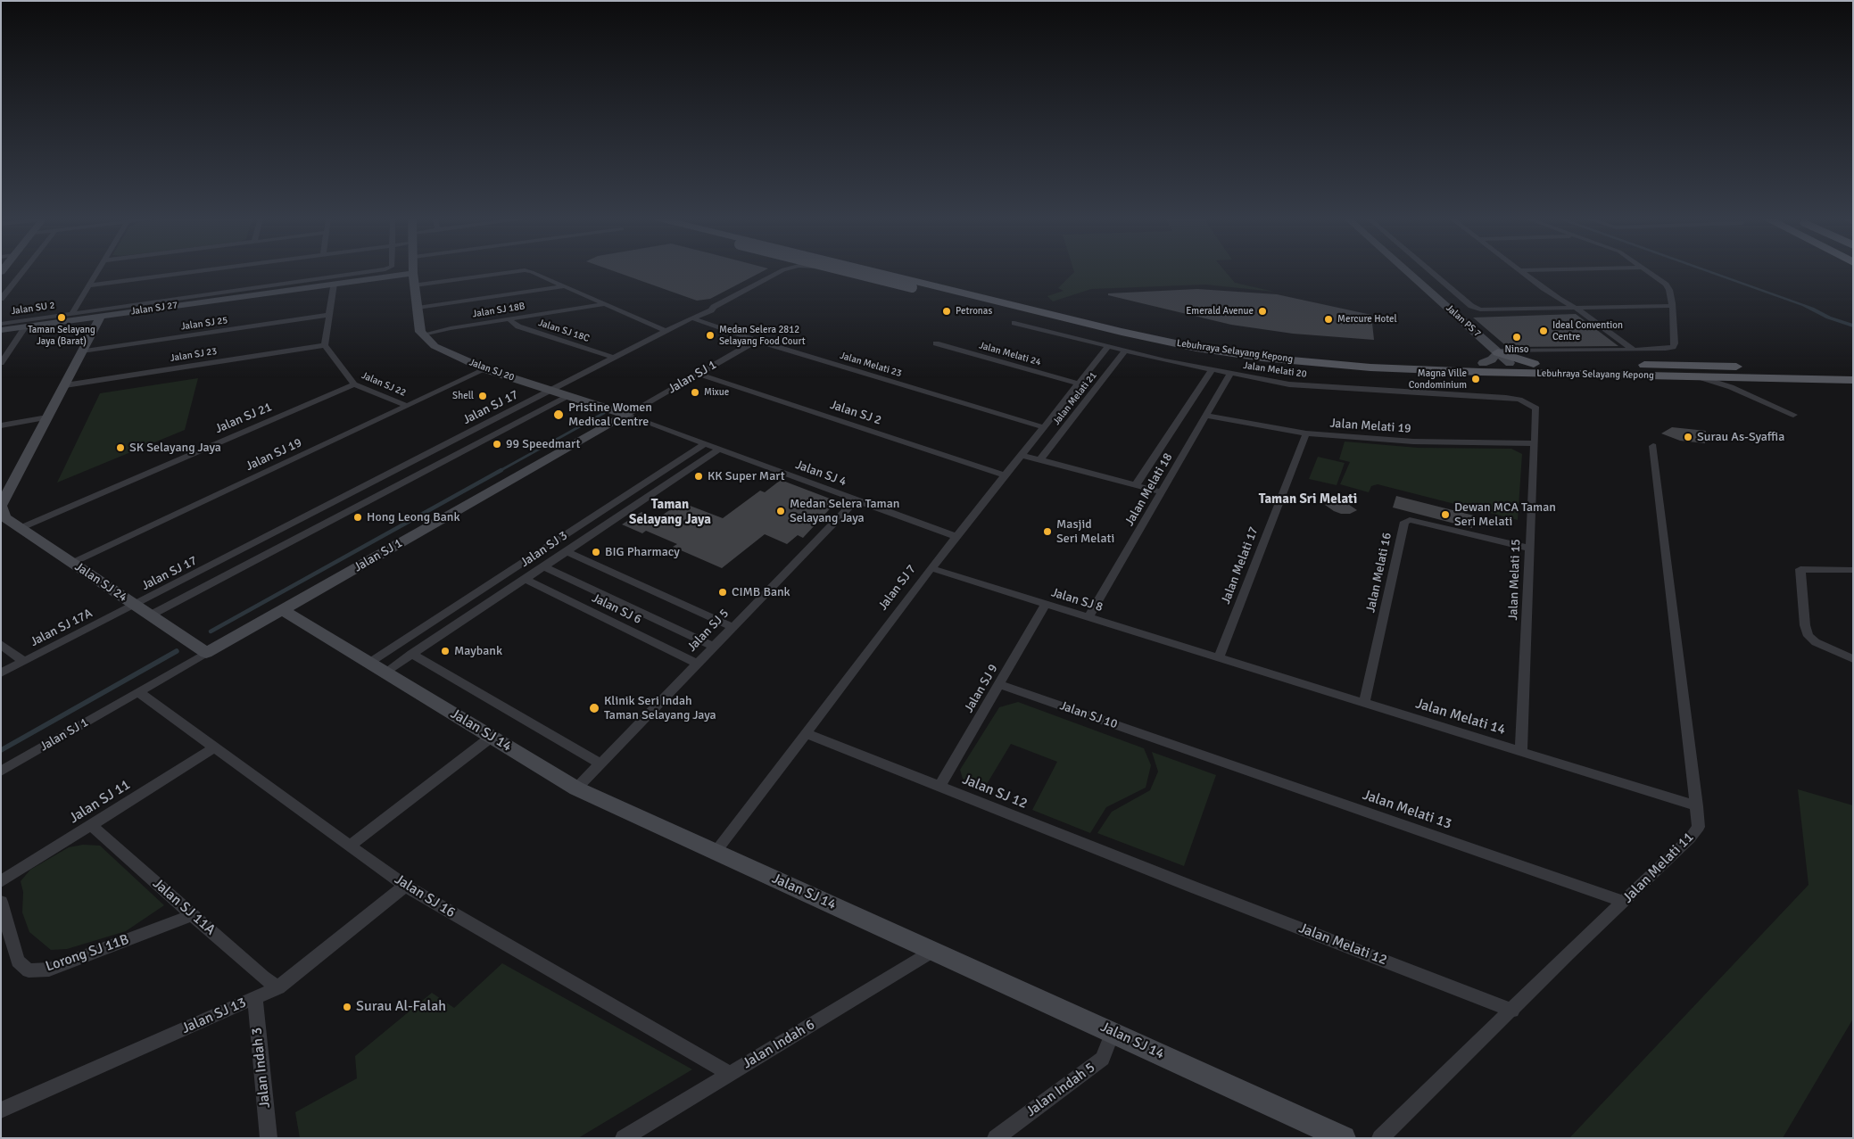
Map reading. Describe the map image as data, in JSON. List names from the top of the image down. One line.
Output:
{"streets":{"main road":["Lebuhraya Selayang Kepong"],"street":["Jalan SU 2","Jalan SJ 27","Jalan SJ 18B","Jalan PS 7","Jalan SJ 25","Jalan SJ 18C","Jalan Melati 24","Jalan SJ 23","Jalan Melati 23","Jalan SJ 20","Jalan Melati 20","Jalan SJ 1","Jalan SJ 22","Jalan Melati 21","Jalan SJ 17","Jalan SJ 2","Jalan SJ 21","Jalan Melati 19","Jalan SJ 19","Jalan SJ 4","Jalan Melati 18","Jalan SJ 3","Jalan Melati 17","Jalan Melati 16","Jalan Melati 15","Jalan SJ 24","Jalan SJ 7","Jalan SJ 8","Jalan SJ 6","Jalan SJ 17A","Jalan SJ 5","Jalan SJ 9","Jalan SJ 10","Jalan Melati 14","Jalan SJ 14","Jalan SJ 12","Jalan SJ 11","Jalan Melati 13","Jalan Melati 11","Jalan SJ 16","Jalan SJ 11A","Jalan Melati 12","Lorong SJ 11B","Jalan SJ 13","Jalan Indah 6","Jalan Indah 3","Jalan Indah 5"]},"crossings":[["Jalan SJ 27","Jalan SJ 24"],["Jalan SJ 18B","Jalan SJ 18C"],["Jalan SJ 18B","Jalan SJ 20"],["Jalan PS 7","Lebuhraya Selayang Kepong"],["Jalan SJ 25","Jalan SJ 24"],["Jalan SJ 18C","Jalan SJ 17"],["Jalan Melati 24","Jalan SJ 7"],["Jalan SJ 23","Jalan SJ 22"],["Jalan SJ 23","Jalan SJ 24"],["Jalan Melati 23","Jalan SJ 1"],["Jalan Melati 23","Jalan SJ 17"],["Jalan Melati 23","Jalan SJ 7"],["Jalan SJ 20","Jalan SJ 1"],["Jalan SJ 20","Jalan SJ 17"],["Jalan SJ 20","Jalan SJ 19"],["Jalan SJ 20","Jalan SJ 4"],["Jalan Melati 20","Jalan Melati 21"],["Jalan Melati 20","Jalan Melati 18"],["Jalan Melati 20","Jalan Melati 15"],["Jalan Melati 20","Jalan SJ 7"],["Jalan SJ 1","Jalan SJ 2"],["Jalan SJ 1","Jalan SJ 4"],["Jalan SJ 1","Jalan SJ 24"],["Jalan SJ 1","Jalan SJ 14"],["Jalan SJ 1","Jalan SJ 16"],["Jalan SJ 22","Jalan SJ 21"],["Jalan SJ 22","Jalan SJ 19"],["Jalan SJ 17","Jalan SJ 24"],["Jalan SJ 17","Jalan SJ 17A"],["Jalan SJ 2","Jalan SJ 7"],["Jalan SJ 21","Jalan SJ 24"],["Jalan Melati 19","Jalan Melati 18"],["Jalan Melati 19","Jalan Melati 17"],["Jalan Melati 19","Jalan Melati 15"],["Jalan SJ 19","Jalan SJ 24"],["Jalan SJ 4","Jalan SJ 3"],["Jalan SJ 4","Jalan SJ 7"],["Jalan SJ 4","Jalan SJ 5"],["Jalan Melati 18","Jalan SJ 8"],["Jalan SJ 3","Jalan SJ 6"],["Jalan SJ 3","Jalan SJ 14"],["Jalan Melati 17","Jalan SJ 8"],["Jalan Melati 17","Jalan Melati 14"],["Jalan Melati 16","Jalan Melati 15"],["Jalan Melati 16","Jalan Melati 14"],["Jalan Melati 15","Jalan Melati 14"],["Jalan SJ 24","Jalan SJ 17A"],["Jalan SJ 7","Jalan SJ 8"],["Jalan SJ 7","Jalan SJ 14"],["Jalan SJ 7","Jalan SJ 12"],["Jalan SJ 8","Jalan SJ 9"],["Jalan SJ 8","Jalan Melati 14"],["Jalan SJ 6","Jalan SJ 5"],["Jalan SJ 5","Jalan SJ 14"],["Jalan SJ 9","Jalan SJ 10"],["Jalan SJ 9","Jalan SJ 12"],["Jalan SJ 10","Jalan Melati 13"],["Jalan Melati 14","Jalan Melati 11"],["Jalan SJ 14","Jalan Indah 6"],["Jalan SJ 14","Jalan Indah 5"],["Jalan SJ 12","Jalan Melati 12"],["Jalan SJ 11","Jalan SJ 16"],["Jalan SJ 11","Jalan SJ 11A"],["Jalan Melati 13","Jalan Melati 11"],["Jalan Melati 11","Jalan Melati 12"],["Jalan SJ 16","Jalan SJ 13"],["Jalan SJ 16","Jalan Indah 6"],["Jalan SJ 11A","Lorong SJ 11B"],["Jalan SJ 11A","Jalan SJ 13"],["Jalan SJ 13","Jalan Indah 3"]],"districts":["Taman Sri Melati","Taman Selayang Jaya"],"places":["Petronas","Emerald Avenue","Taman Selayang Jaya (Barat)","Mercure Hotel","Ideal Convention Centre","Medan Selera 2812 Selayang Food Court","Ninso","Magna Ville Condominium","Mixue","Shell","Pristine Women Medical Centre","Surau As-Syaffia","99 Speedmart","SK Selayang Jaya","KK Super Mart","Medan Selera Taman Selayang Jaya","Dewan MCA Taman Seri Melati","Hong Leong Bank","Masjid Seri Melati","BIG Pharmacy","CIMB Bank","Maybank","Klinik Seri Indah Taman Selayang Jaya","Surau Al-Falah"]}
